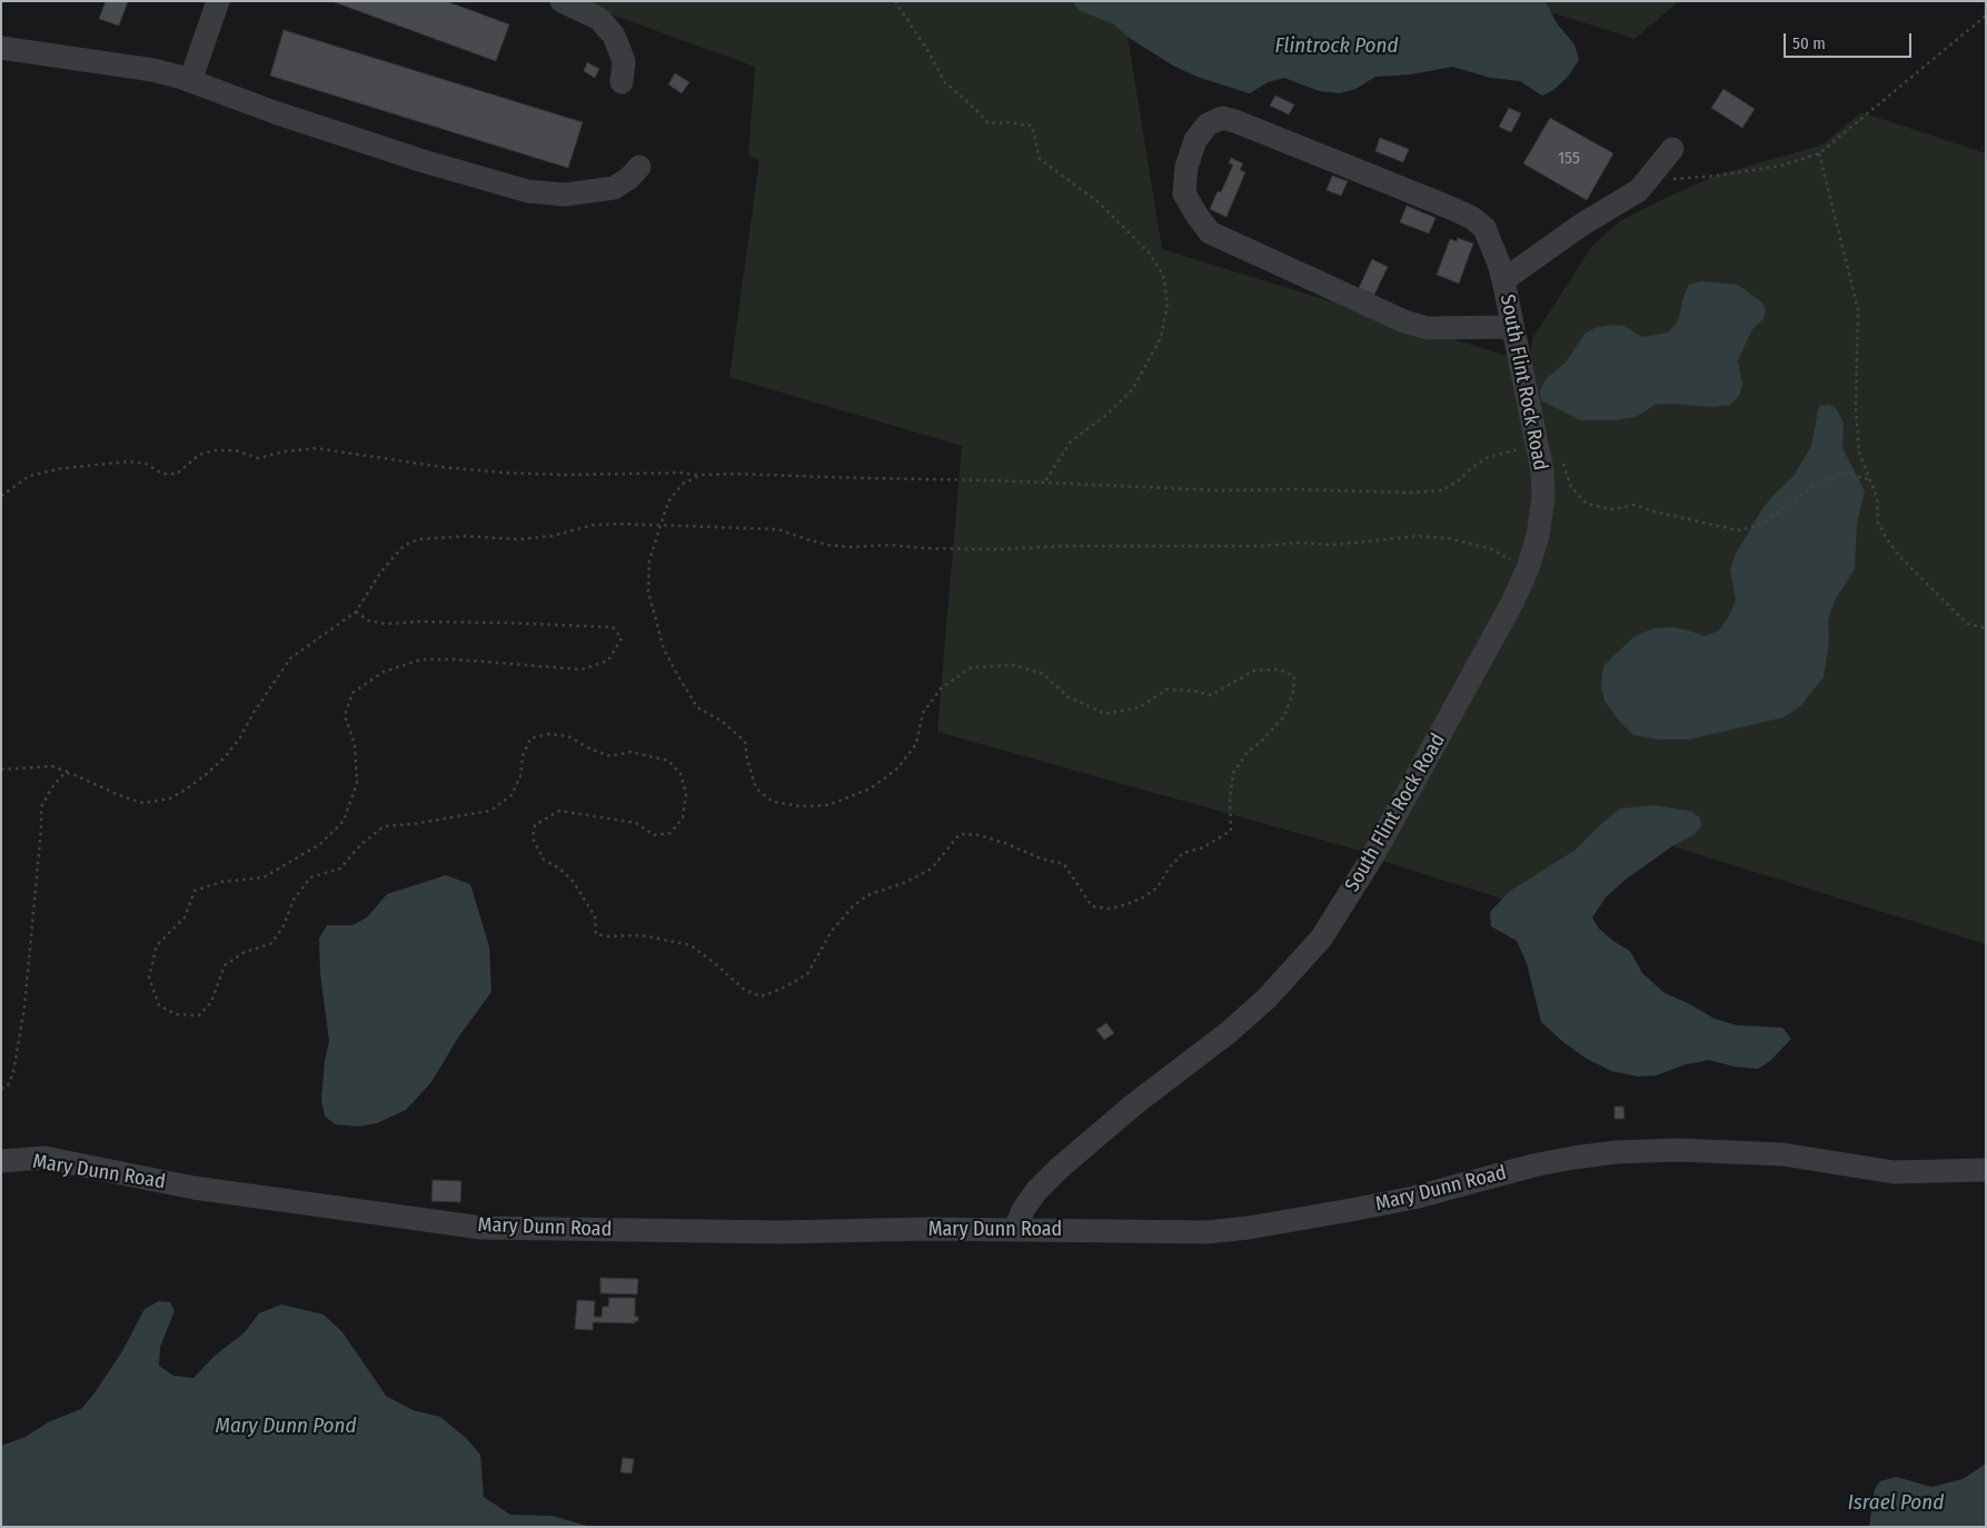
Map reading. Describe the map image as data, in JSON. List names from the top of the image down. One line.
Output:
{"streets":{"street":["South Flint Rock Road","Mary Dunn Road"]},"crossings":[["South Flint Rock Road","Mary Dunn Road"]],"water":["Flintrock Pond","Mary Dunn Pond","Israel Pond"],"house_numbers":["155"],"scale_bar":"50 m"}
